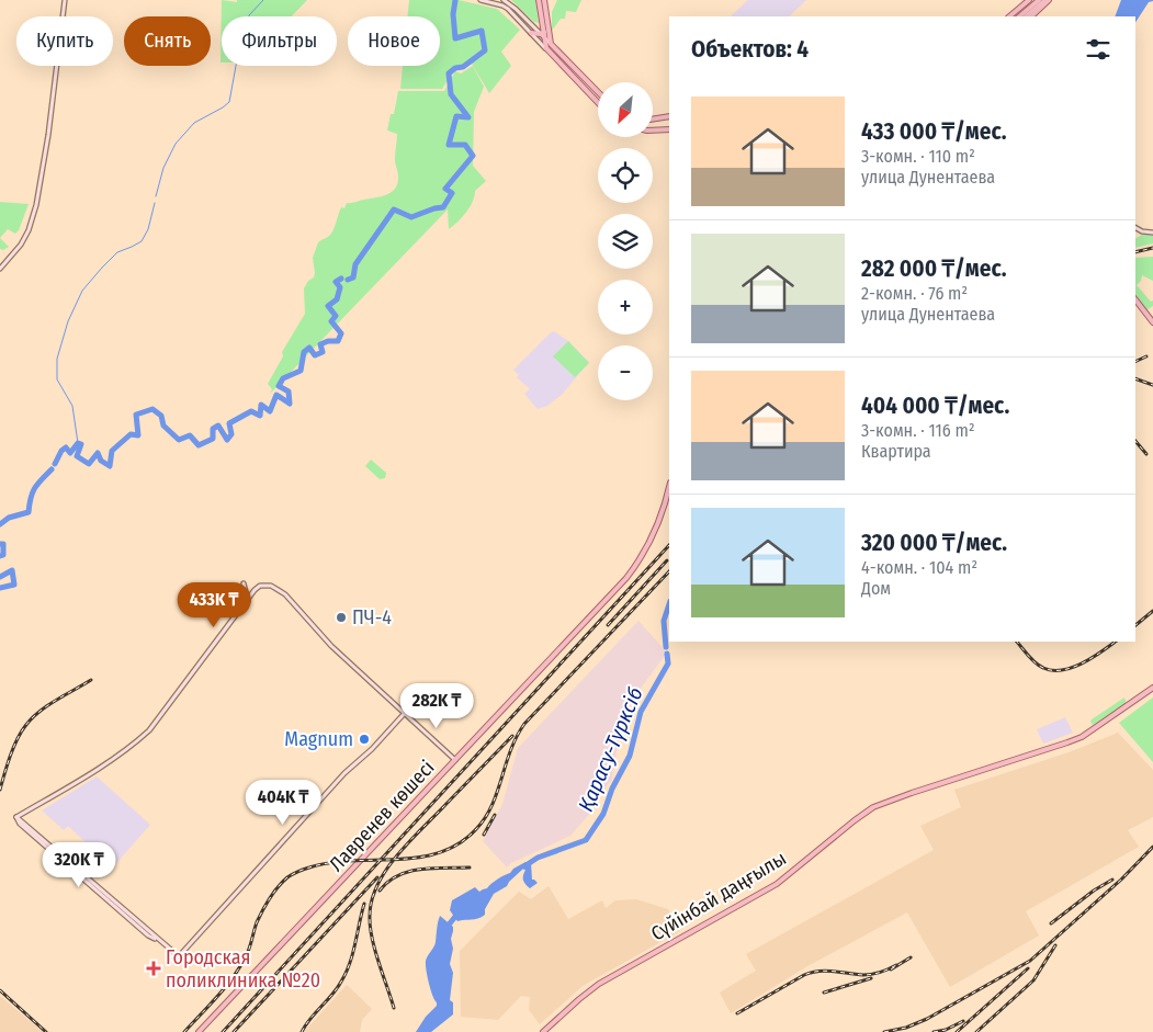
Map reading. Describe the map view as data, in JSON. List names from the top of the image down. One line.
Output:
{"streets":{"main road":["Лавренев көшесі","Сүйінбай даңғылы"]},"water":["Қарасу-Түрксіб"],"places":{"other":["ПЧ-4","Magnum"],"health":["Городская поликлиника №20"]},"north":"bottom left","page":{"chip":["Купить","Снять","Фильтры","Новое"],"heading":"Объектов: 4","map_buttons":["+","−"],"list":[{"name":"433 000 ₸/мес.","note":"3-комн. · 110 m² · улица Дунентаева"},{"name":"282 000 ₸/мес.","note":"2-комн. · 76 m² · улица Дунентаева"},{"name":"404 000 ₸/мес.","note":"3-комн. · 116 m² · Квартира"},{"name":"320 000 ₸/мес.","note":"4-комн. · 104 m² · Дом"}],"price":["433K ₸","282K ₸","404K ₸","320K ₸"]}}
